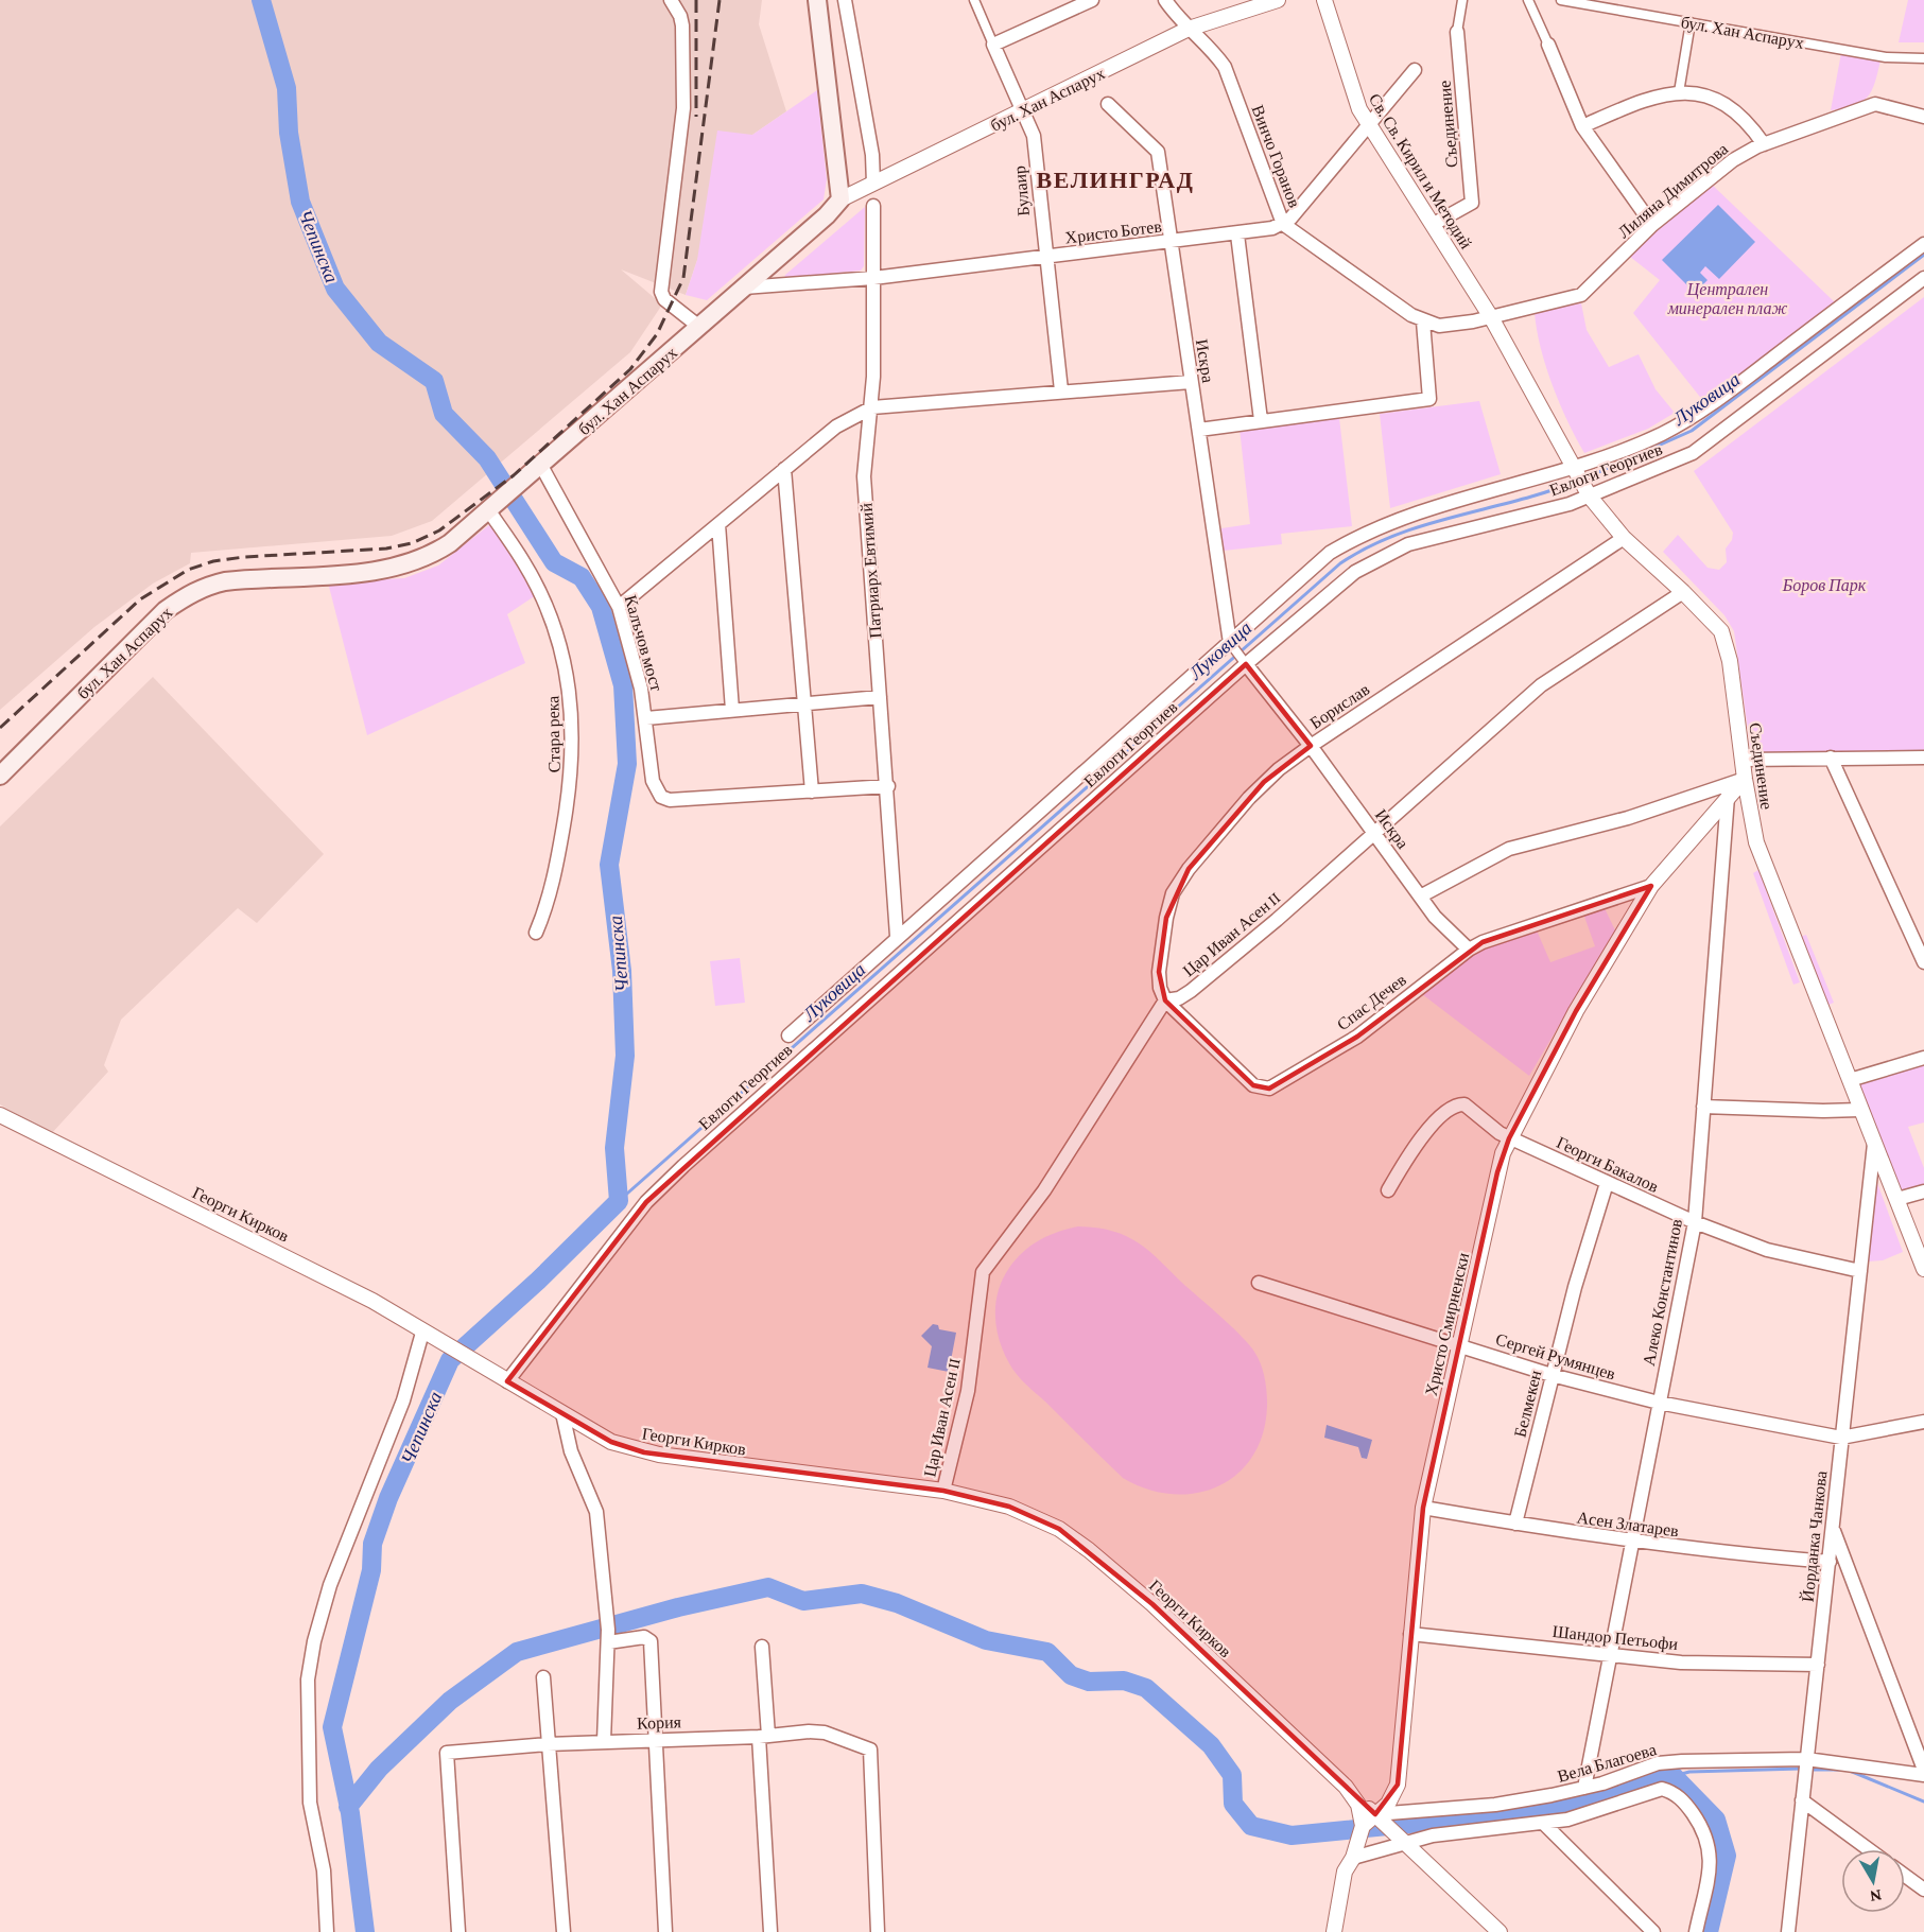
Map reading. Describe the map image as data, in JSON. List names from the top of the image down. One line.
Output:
{"streets":{"main road":["бул. Хан Аспарух"],"street":["Съединение","Винчо Горанов","Св. Св. Кирил и Методий","Лиляна Димитрова","Булаир","Христо Ботев","Искра","Евлоги Георгиев","Патриарх Евтимий","Калъчов мост","Борислав","Стара река","Цар Иван Асен II","Спас Дечев","Георги Бакалов","Георги Кирков","Алеко Константинов","Христо Смирненски","Сергей Румянцев","Белмекен","Асен Златарев","Йорданка Чанкова","Шандор Петьофи","Кория","Вела Благоева"]},"crossings":[["бул. Хан Аспарух","Винчо Горанов"],["бул. Хан Аспарух","Булаир"],["бул. Хан Аспарух","Христо Ботев"],["бул. Хан Аспарух","Калъчов мост"],["бул. Хан Аспарух","Стара река"],["Съединение","Св. Св. Кирил и Методий"],["Съединение","Лиляна Димитрова"],["Съединение","Евлоги Георгиев"],["Съединение","Борислав"],["Съединение","Цар Иван Асен II"],["Съединение","Христо Смирненски"],["Съединение","Йорданка Чанкова"],["Винчо Горанов","Христо Ботев"],["Св. Св. Кирил и Методий","Лиляна Димитрова"],["Булаир","Христо Ботев"],["Христо Ботев","Искра"],["Христо Ботев","Патриарх Евтимий"],["Искра","Евлоги Георгиев"],["Искра","Борислав"],["Искра","Цар Иван Асен II"],["Искра","Спас Дечев"],["Евлоги Георгиев","Патриарх Евтимий"],["Евлоги Георгиев","Георги Кирков"],["Борислав","Цар Иван Асен II"],["Борислав","Спас Дечев"],["Цар Иван Асен II","Спас Дечев"],["Цар Иван Асен II","Георги Кирков"],["Спас Дечев","Христо Смирненски"],["Георги Бакалов","Алеко Константинов"],["Георги Бакалов","Христо Смирненски"],["Георги Бакалов","Белмекен"],["Георги Бакалов","Йорданка Чанкова"],["Георги Кирков","Христо Смирненски"],["Георги Кирков","Вела Благоева"],["Алеко Константинов","Христо Смирненски"],["Алеко Константинов","Сергей Румянцев"],["Алеко Константинов","Асен Златарев"],["Алеко Константинов","Шандор Петьофи"],["Алеко Константинов","Вела Благоева"],["Христо Смирненски","Сергей Румянцев"],["Христо Смирненски","Асен Златарев"],["Христо Смирненски","Шандор Петьофи"],["Христо Смирненски","Вела Благоева"],["Сергей Румянцев","Белмекен"],["Сергей Румянцев","Йорданка Чанкова"],["Белмекен","Асен Златарев"],["Асен Златарев","Йорданка Чанкова"],["Йорданка Чанкова","Шандор Петьофи"],["Йорданка Чанкова","Вела Благоева"]],"districts":["ВЕЛИНГРАД"],"water":["Чепинска","Луковица"],"parks":["Централен минерален плаж","Боров Парк"],"north":"bottom"}
